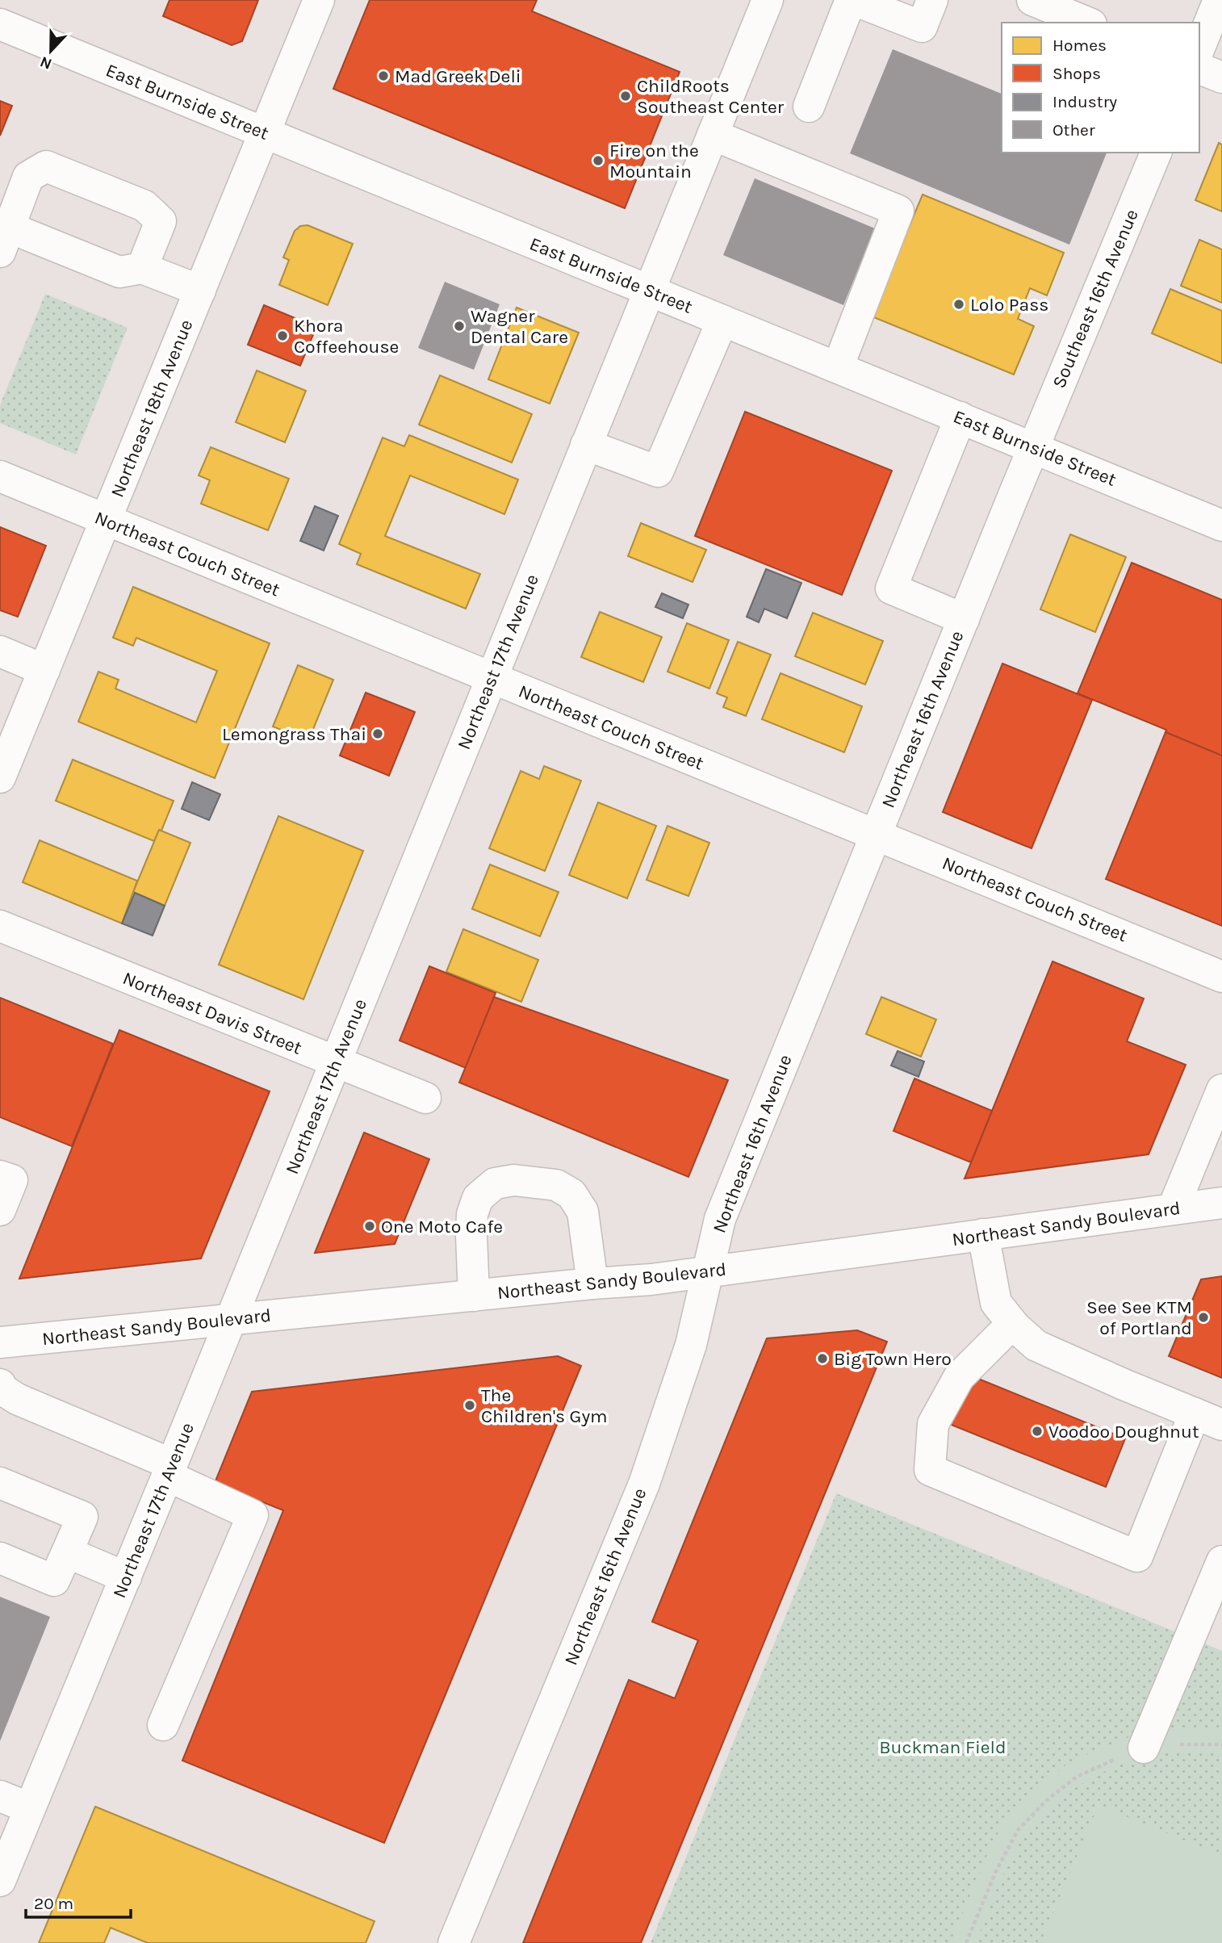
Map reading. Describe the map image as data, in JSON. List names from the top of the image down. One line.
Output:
{"streets":{"street":["East Burnside Street","Southeast 16th Avenue","Northeast 18th Avenue","Northeast Couch Street","Northeast 17th Avenue","Northeast 16th Avenue","Northeast Davis Street","Northeast Sandy Boulevard"]},"crossings":[["East Burnside Street","Southeast 16th Avenue"],["East Burnside Street","Northeast 18th Avenue"],["East Burnside Street","Northeast 17th Avenue"],["East Burnside Street","Northeast 16th Avenue"],["Southeast 16th Avenue","Northeast 16th Avenue"],["Northeast 18th Avenue","Northeast Couch Street"],["Northeast Couch Street","Northeast 17th Avenue"],["Northeast Couch Street","Northeast 16th Avenue"],["Northeast 17th Avenue","Northeast Davis Street"],["Northeast 17th Avenue","Northeast Sandy Boulevard"],["Northeast 16th Avenue","Northeast Sandy Boulevard"]],"parks":["Buckman Field"],"places":["Mad Greek Deli","ChildRoots Southeast Center","Fire on the Mountain","Lolo Pass","Wagner Dental Care","Khora Coffeehouse","Lemongrass Thai","One Moto Cafe","See See KTM of Portland","Big Town Hero","The Children's Gym","Voodoo Doughnut"],"legend":["Homes","Shops","Industry","Other"],"scale_bar":"20 m","north":"bottom"}
